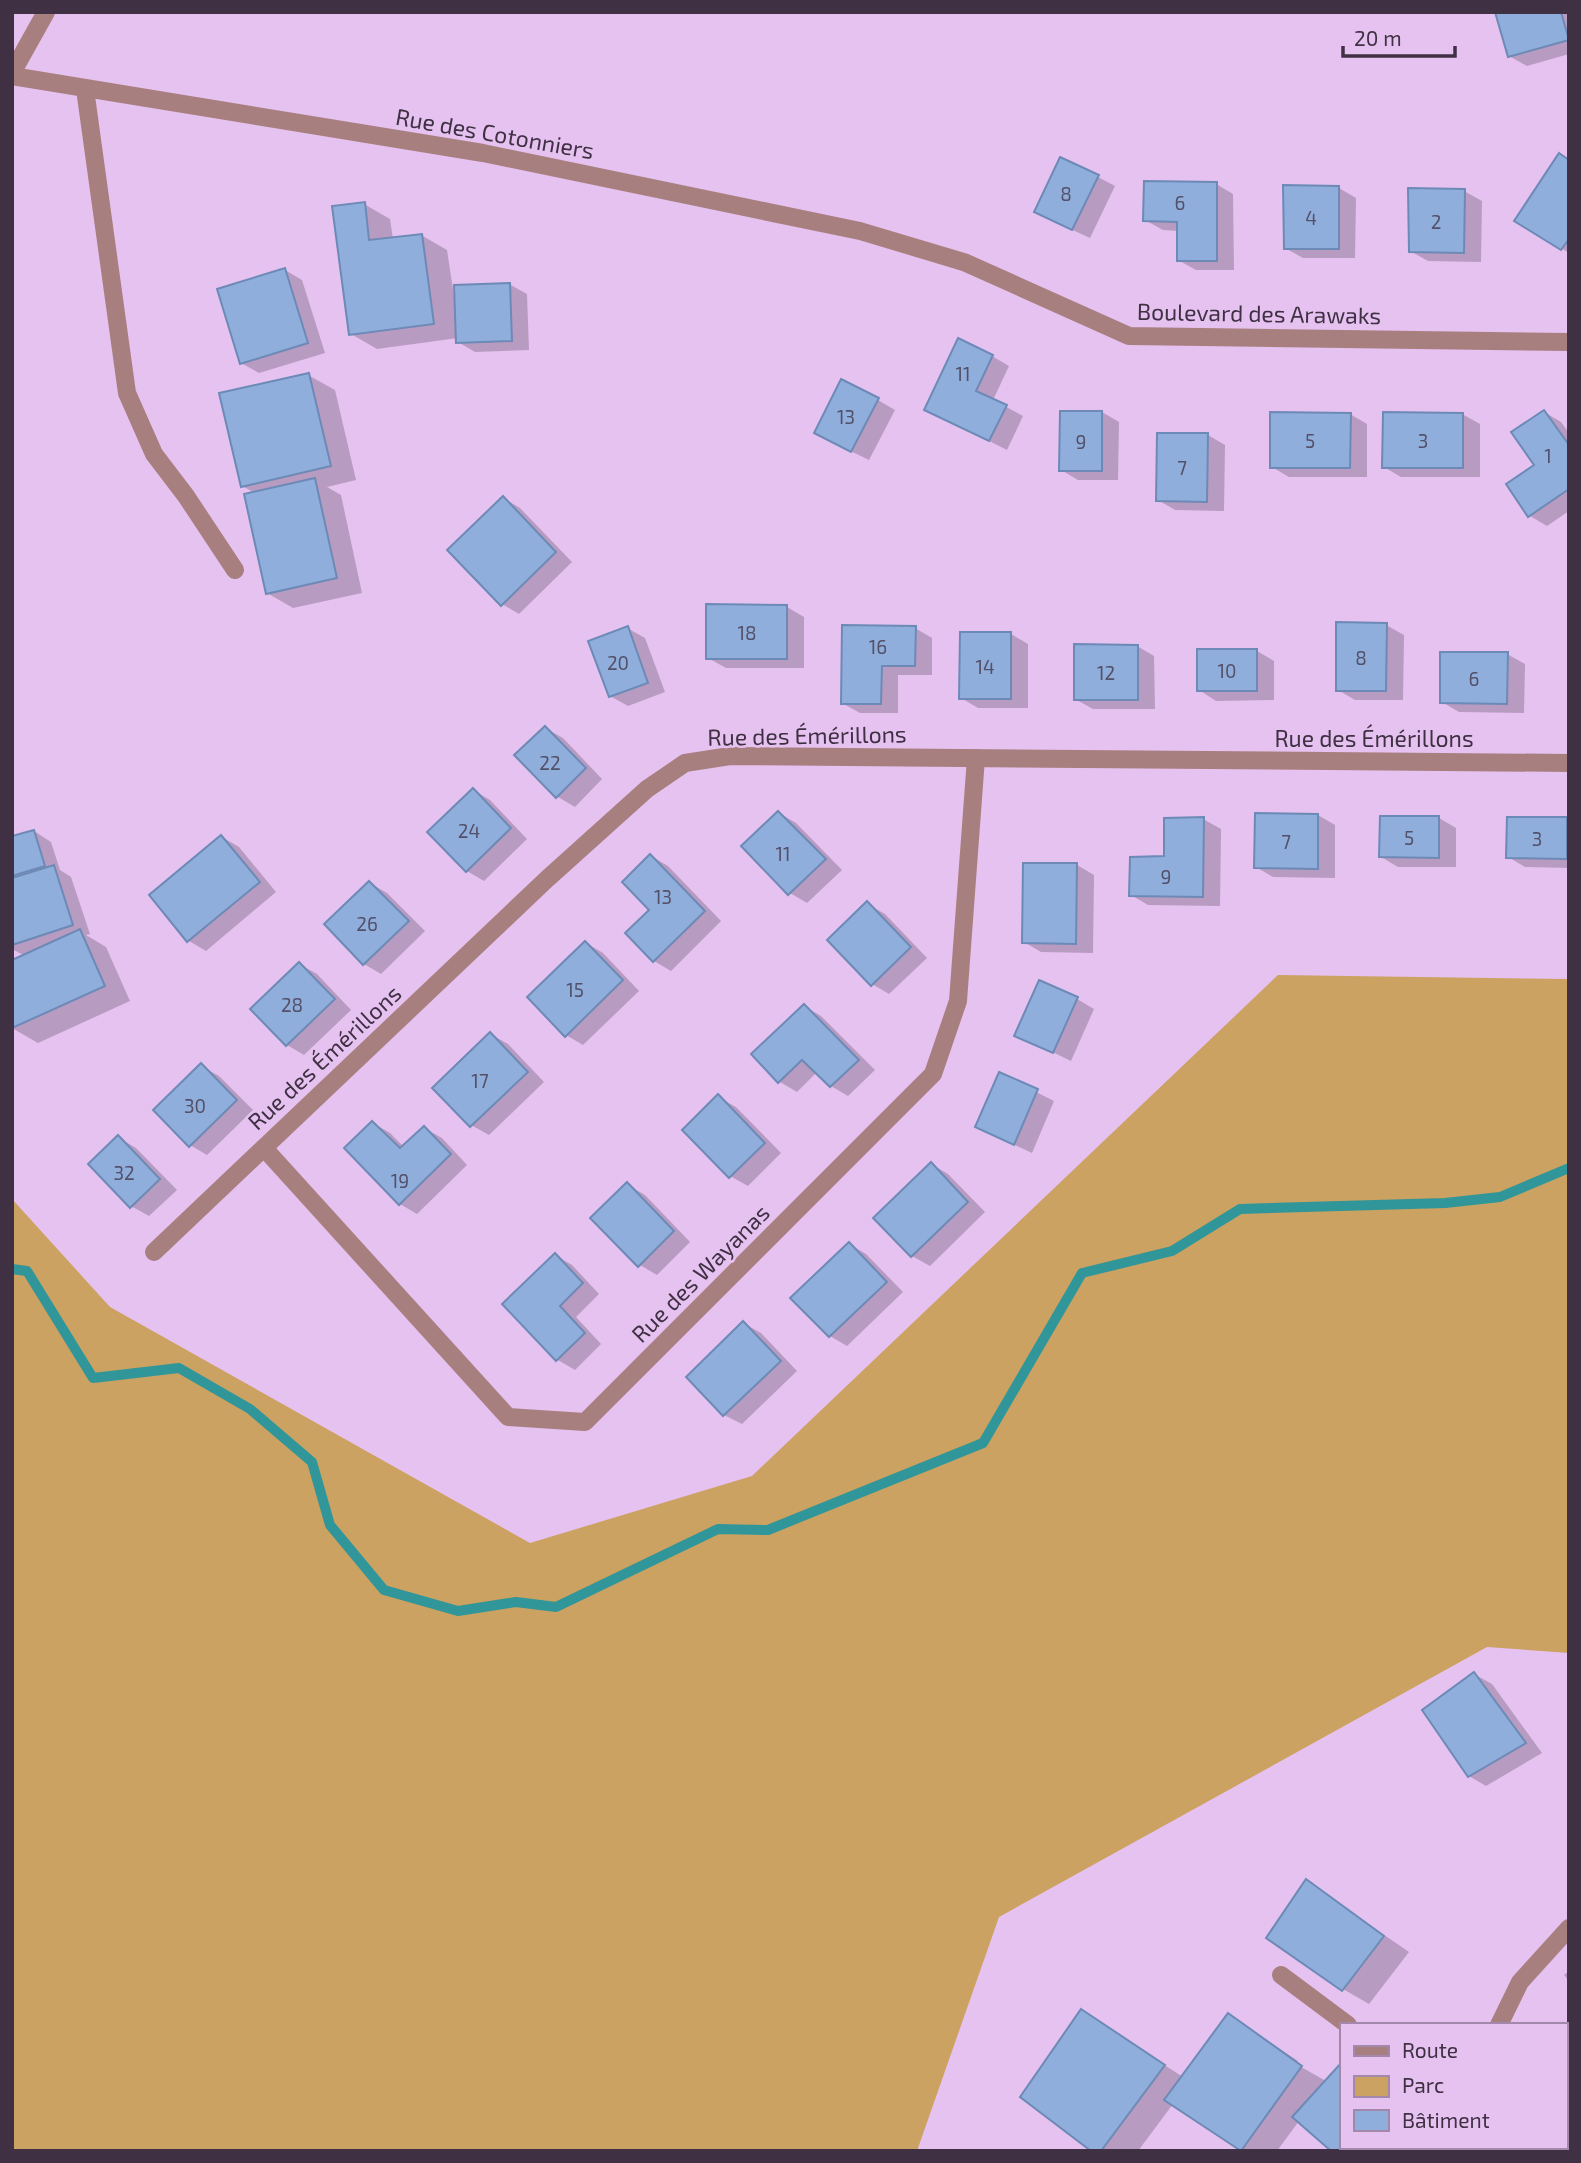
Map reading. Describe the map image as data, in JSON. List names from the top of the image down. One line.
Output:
{"streets":{"street":["Rue des Cotonniers","Boulevard des Arawaks","Rue des Émérillons","Rue des Wayanas"]},"crossings":[["Rue des Cotonniers","Boulevard des Arawaks"],["Rue des Émérillons","Rue des Wayanas"]],"house_numbers":["8","6","4","2","11","13","5","3","9","1","7","18","16","8","20","14","10","12","6","22","24","5","3","7","11","9","13","26","15","28","17","30","32","19"],"legend":["Route","Parc","Bâtiment"],"scale_bar":"20 m"}
